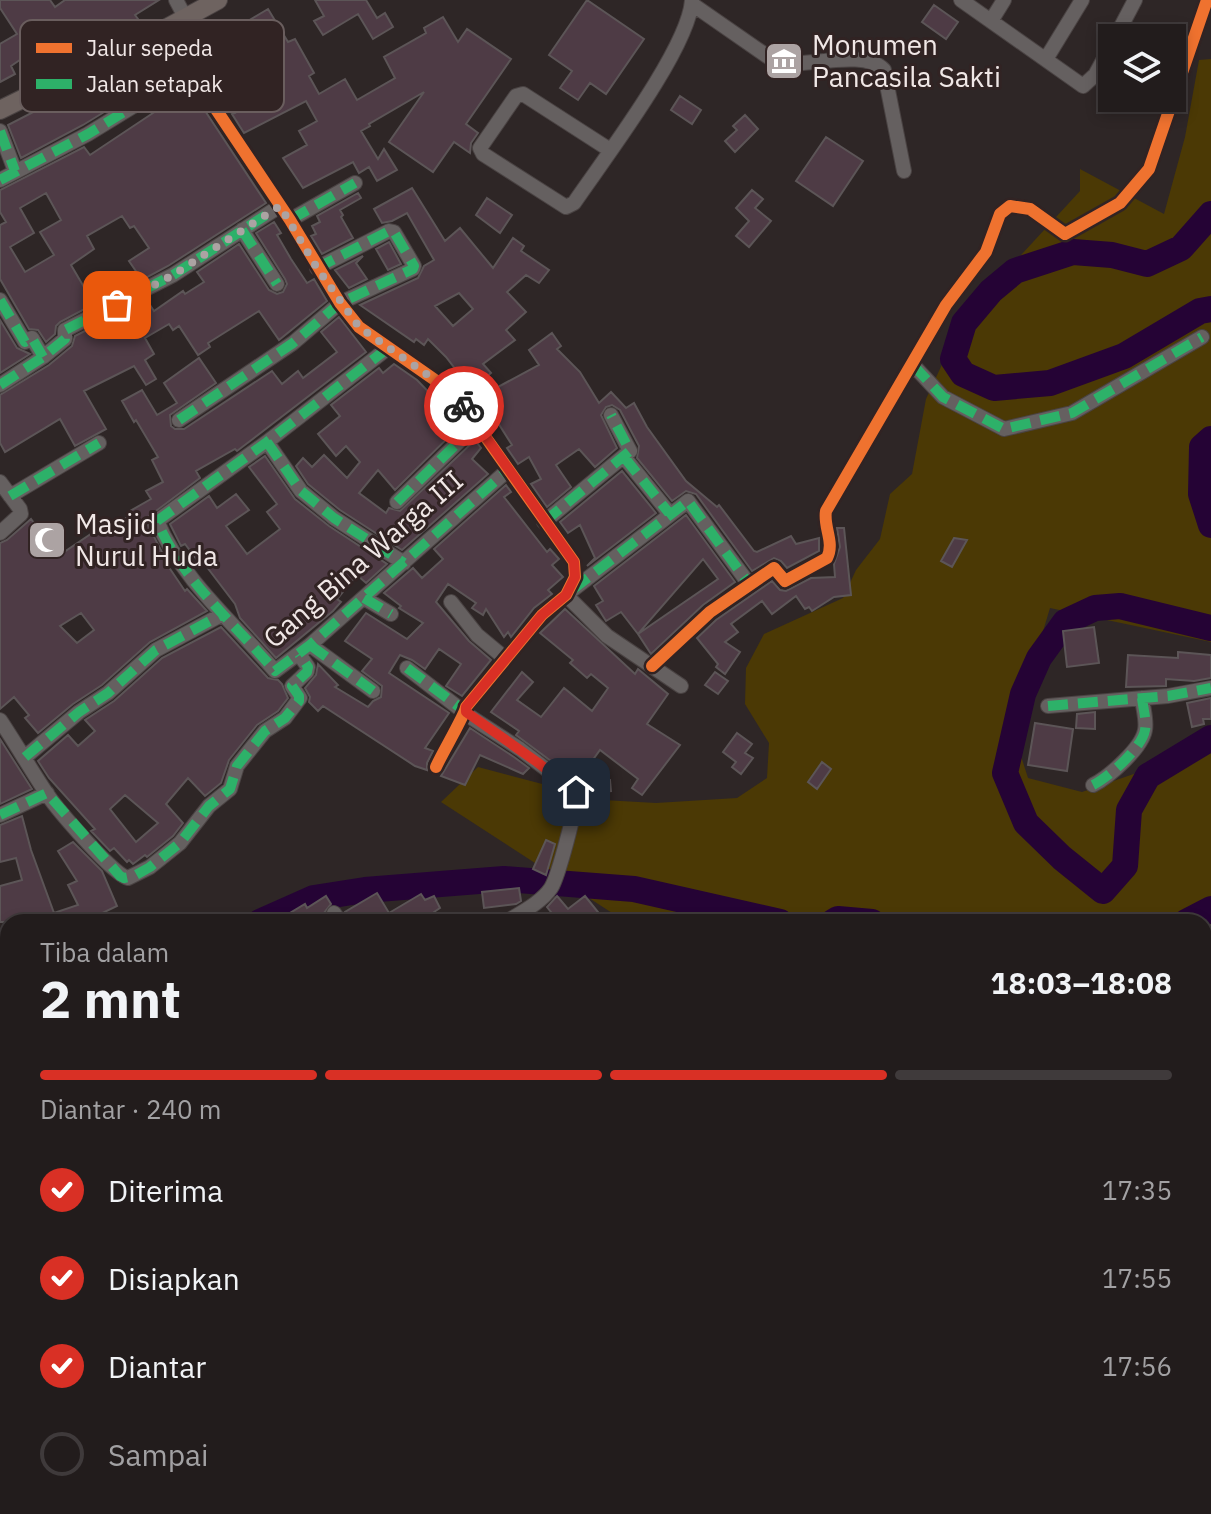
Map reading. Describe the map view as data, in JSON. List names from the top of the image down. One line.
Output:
{"streets":{"street":["Gang Bina Warga III"]},"places":{"museum":["Monumen Pancasila Sakti"],"mosque":["Masjid Nurul Huda"]},"legend":["Jalur sepeda","Jalan setapak"],"page":{"heading":["2 mnt","Tiba dalam","18:03–18:08"],"bar":"Diantar · 240 m","list":[["Diterima","17:35"],["Disiapkan","17:55"],["Diantar","17:56"],"Sampai"]}}
